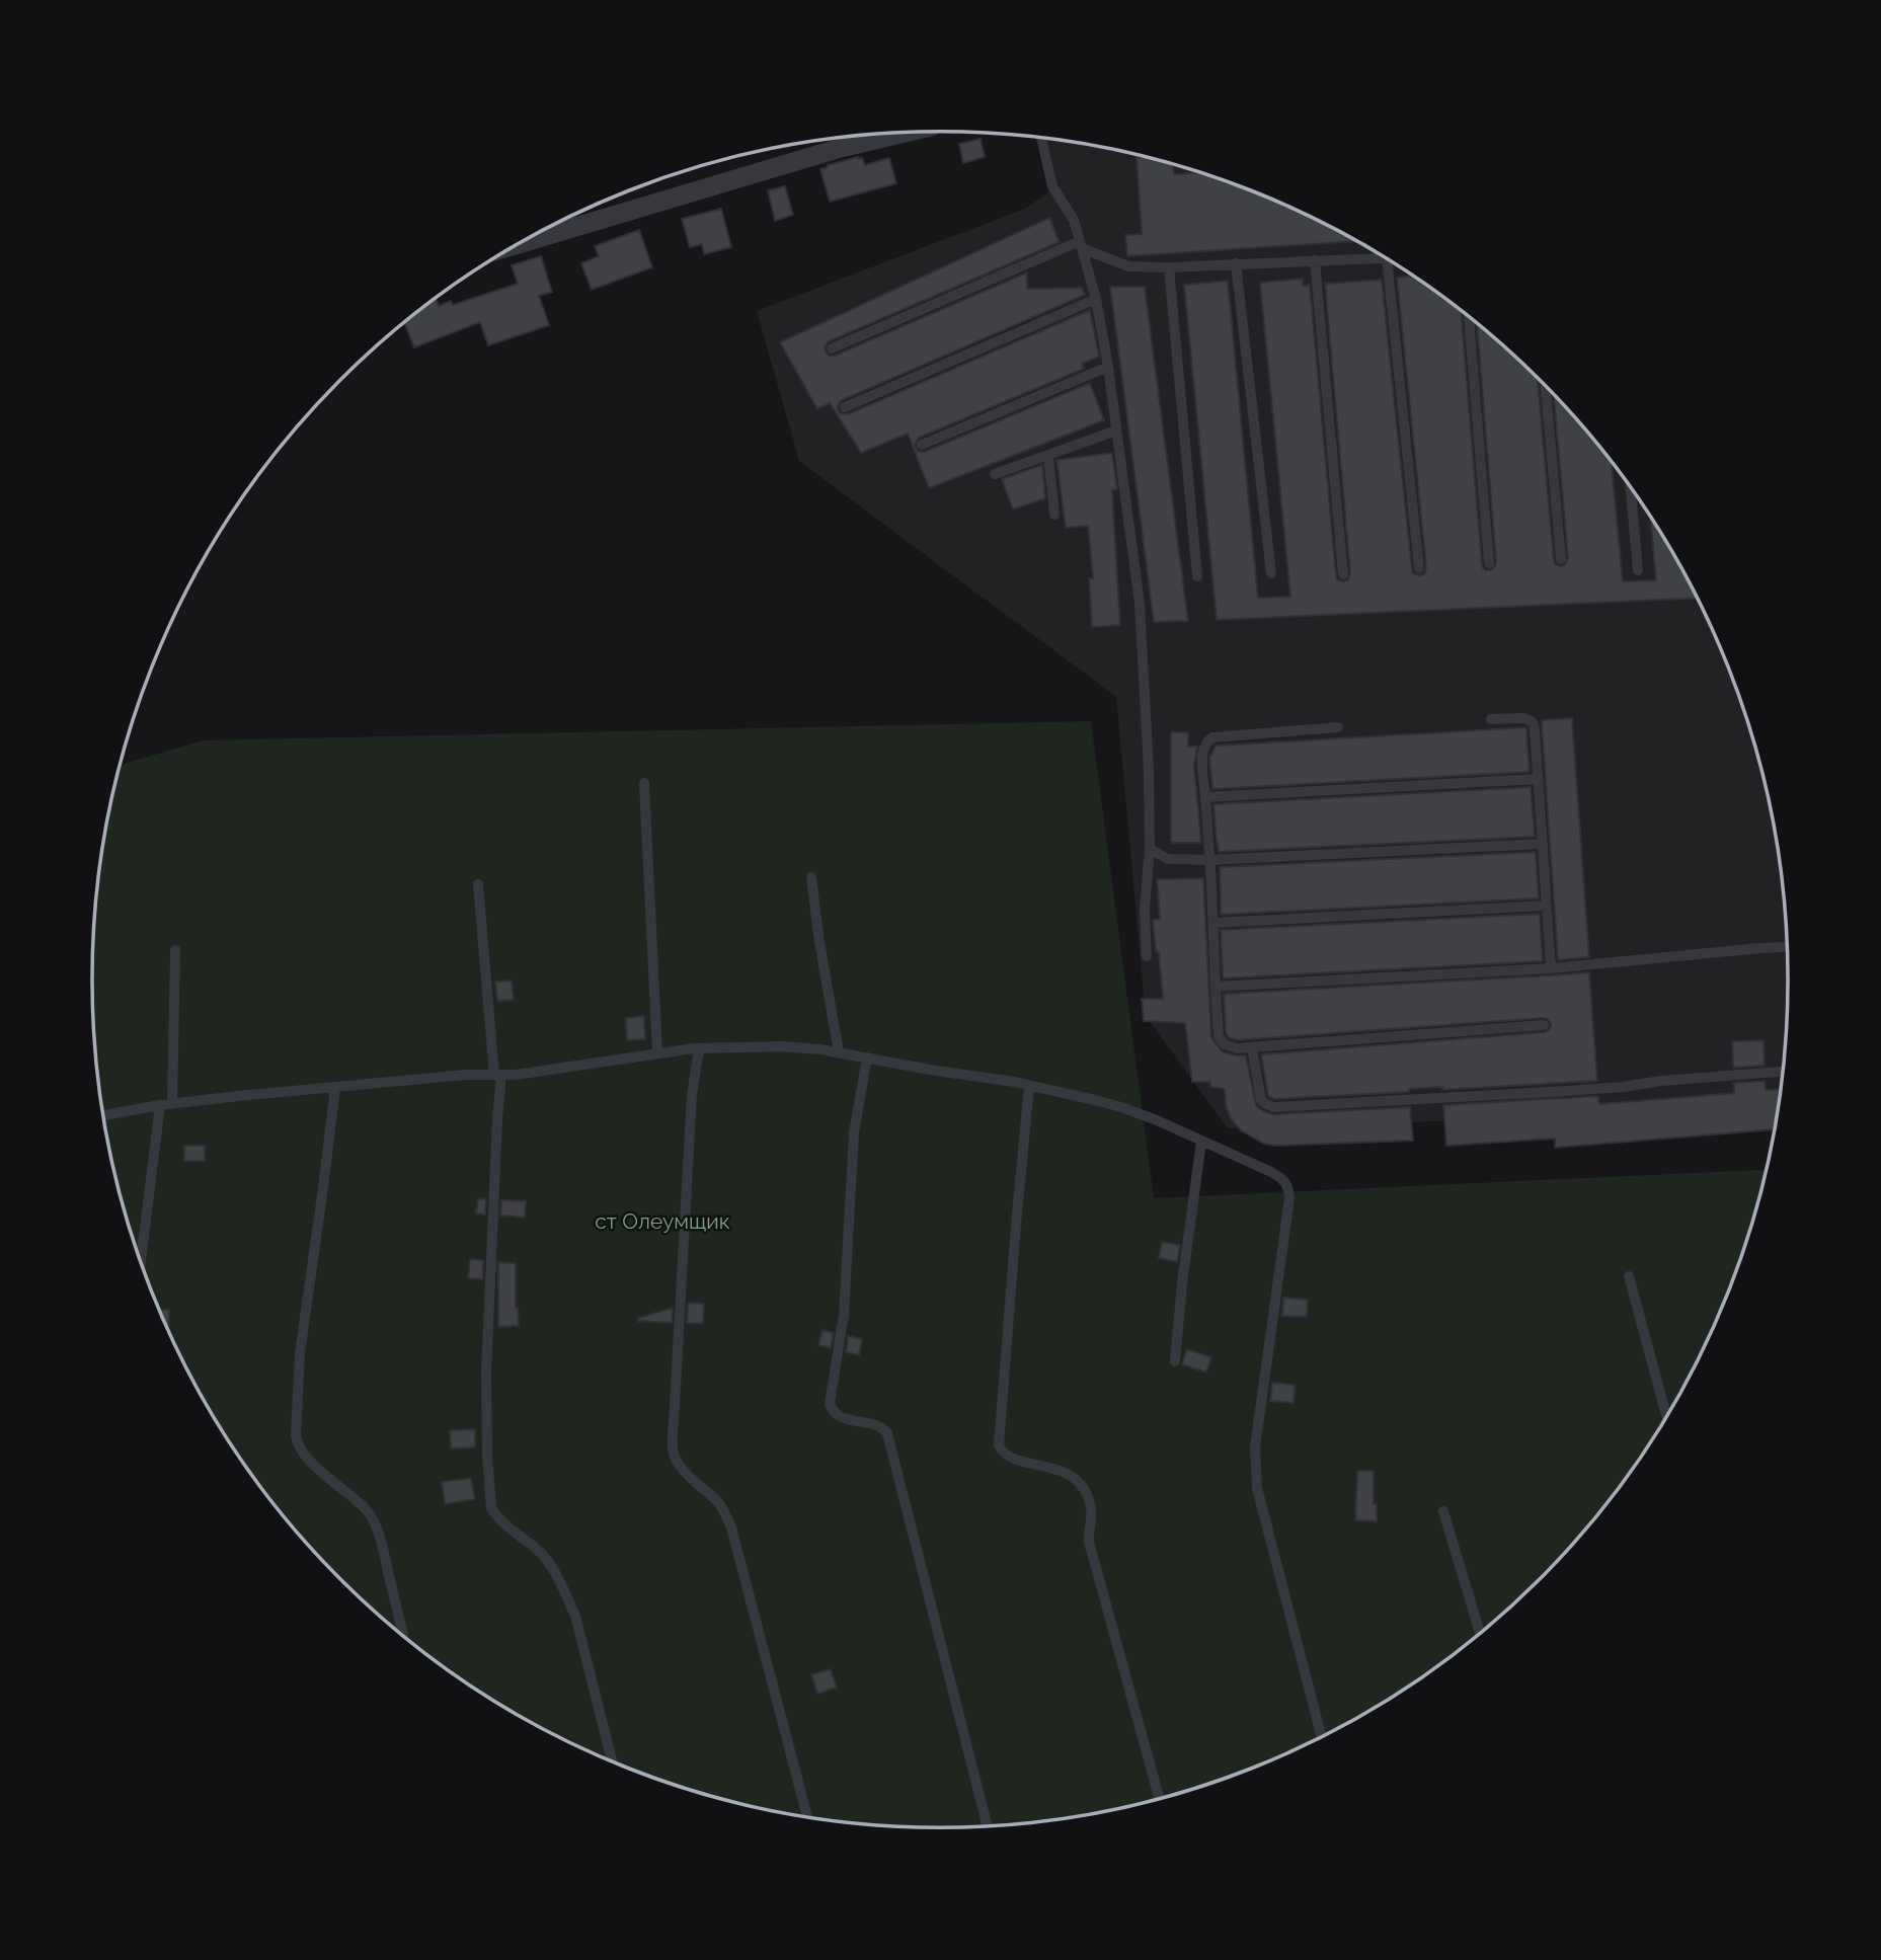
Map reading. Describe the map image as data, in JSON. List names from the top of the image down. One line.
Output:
{"parks":["ст Олеумщик"]}
